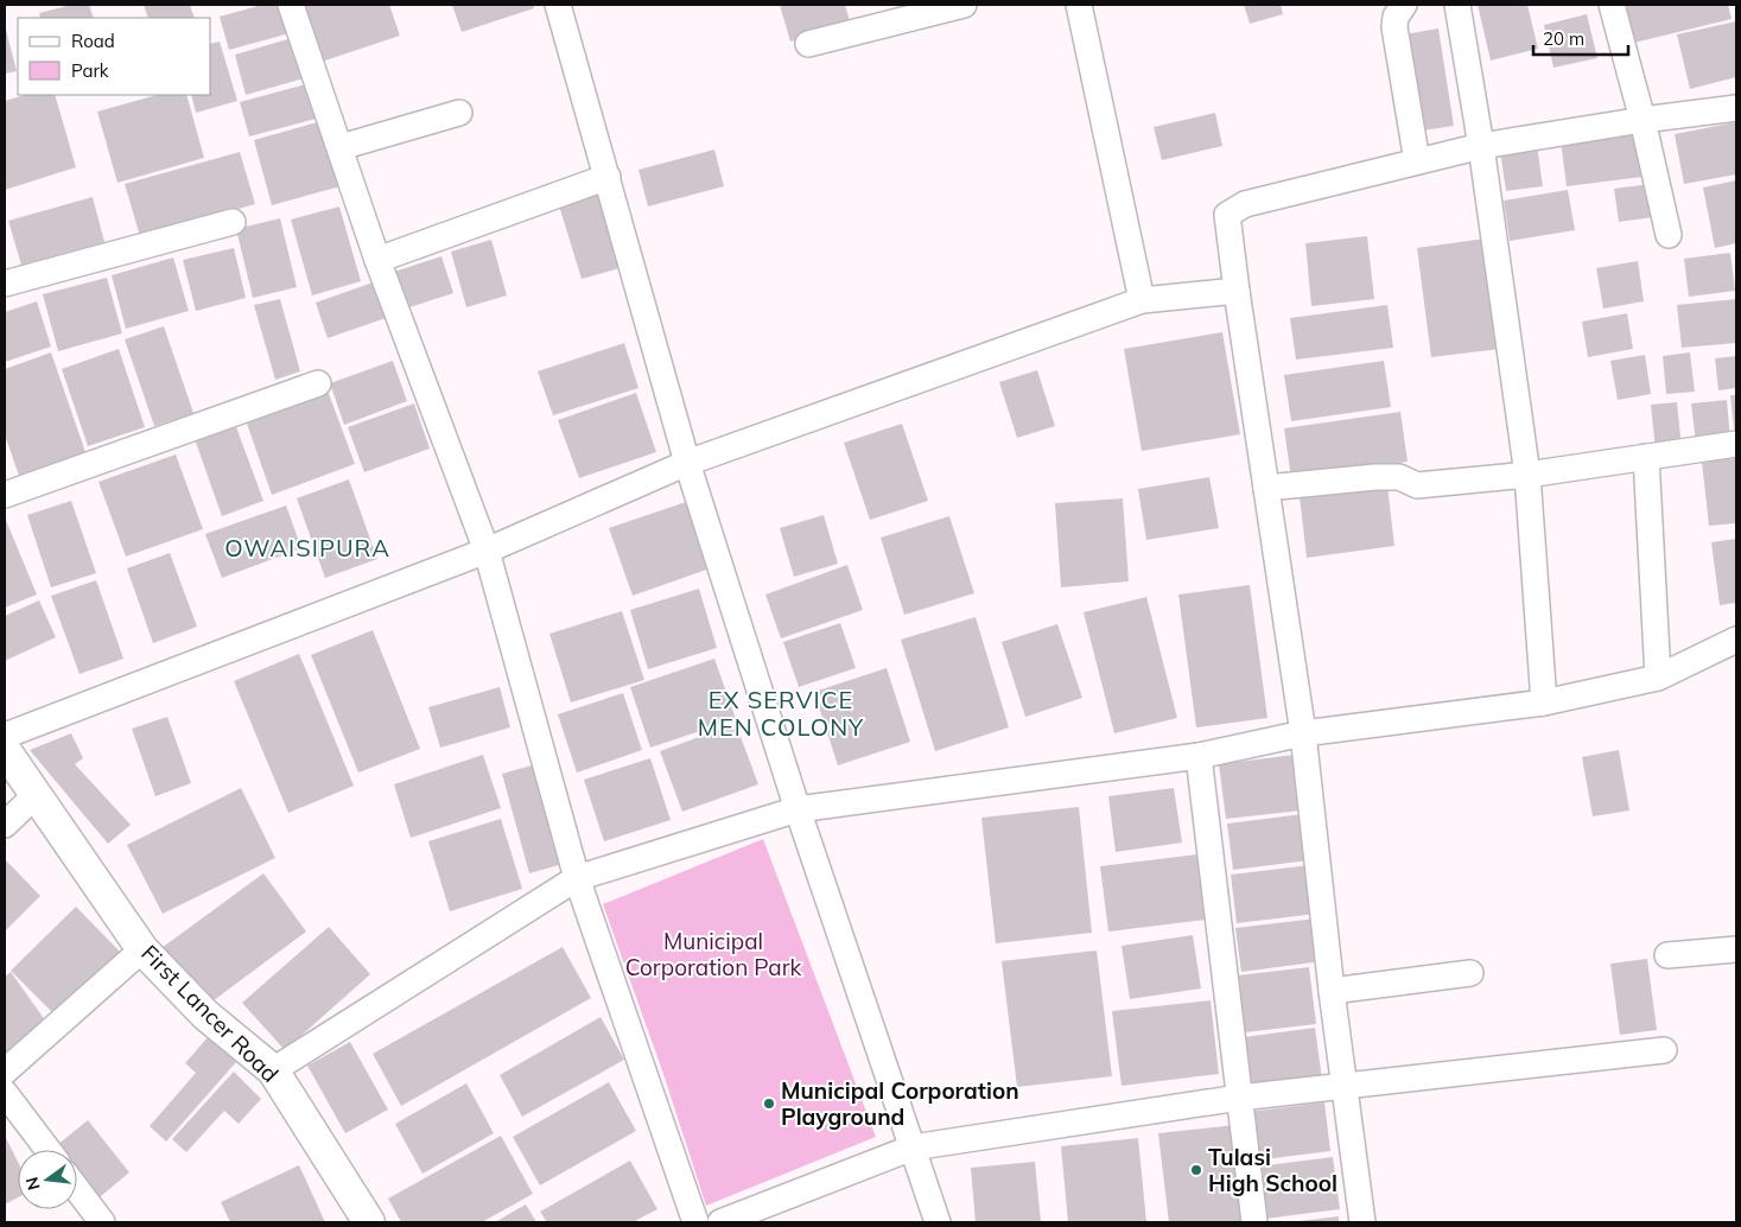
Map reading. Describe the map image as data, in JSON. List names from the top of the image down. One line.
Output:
{"streets":{"street":["First Lancer Road"]},"districts":["OWAISIPURA","EX SERVICE MEN COLONY"],"parks":["Municipal Corporation Park"],"places":["Municipal Corporation Playground","Tulasi High School"],"legend":["Road","Park"],"scale_bar":"20 m","north":"left"}
